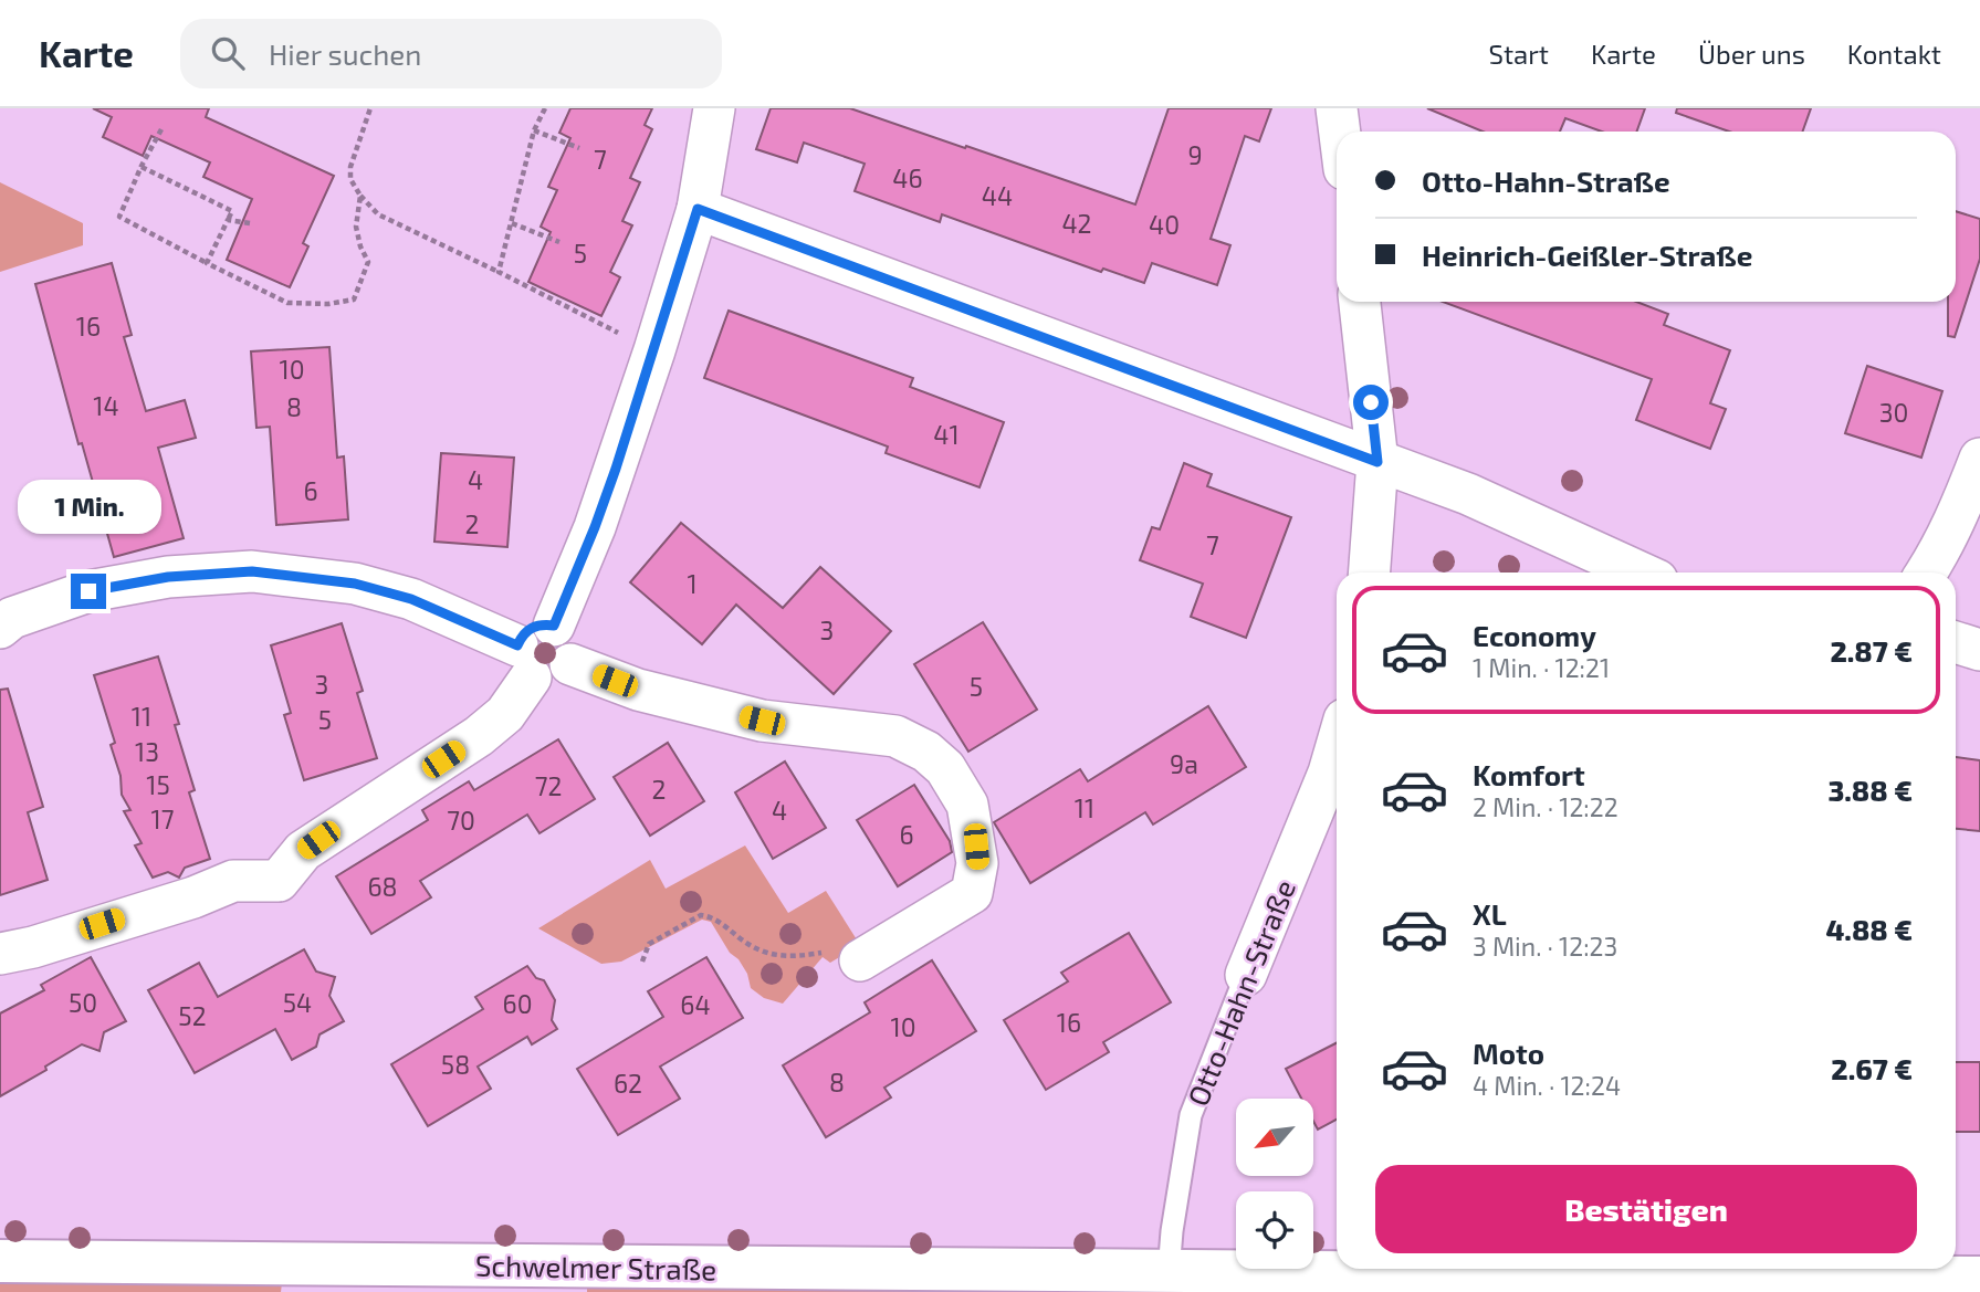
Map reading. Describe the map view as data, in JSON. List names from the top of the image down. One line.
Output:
{"streets":{"main road":["Schwelmer Straße"],"street":["Otto-Hahn-Straße"]},"crossings":[["Otto-Hahn-Straße","Schwelmer Straße"]],"house_numbers":["9","7","46","44","42","40","5","16","10","14","8","30","41","4","6","2","7","1","3","3","5","11","5","13","9a","15","72","2","11","4","17","70","6","68","50","54","60","64","52","16","10","58","8","62"],"north":"bottom left","page":{"header":"Karte","search":"Hier suchen","nav":["Start","Karte","Über uns","Kontakt"],"banner":["Otto-Hahn-Straße","Heinrich-Geißler-Straße"],"bubble":"1 Min.","list":[{"name":"Economy","note":"1 Min. · 12:21","value":"2.87 €"},{"name":"Komfort","note":"2 Min. · 12:22","value":"3.88 €"},{"name":"XL","note":"3 Min. · 12:23","value":"4.88 €"},{"name":"Moto","note":"4 Min. · 12:24","value":"2.67 €"}],"buttons":"Bestätigen"}}
